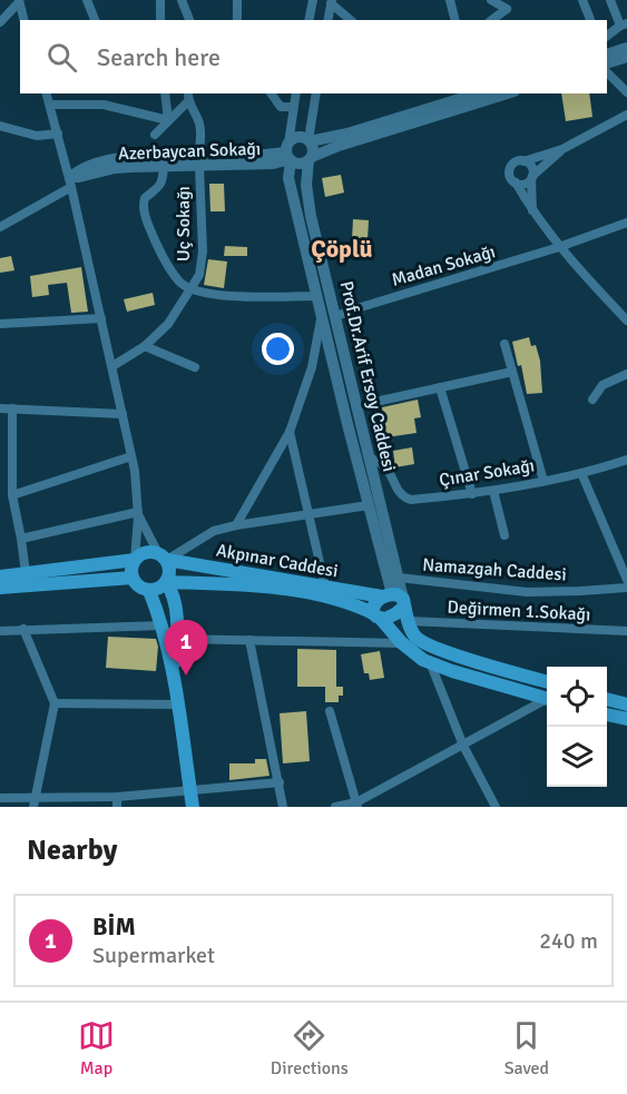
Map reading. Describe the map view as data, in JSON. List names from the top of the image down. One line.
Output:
{"streets":{"main road":["Akpınar Caddesi"],"street":["Azerbaycan Sokağı","Uç Sokağı","Madan Sokağı","Prof.Dr.Arif Ersoy Caddesi","Çınar Sokağı","Namazgah Caddesi","Değirmen 1.Sokağı"]},"crossings":[["Azerbaycan Sokağı","Uç Sokağı"],["Azerbaycan Sokağı","Prof.Dr.Arif Ersoy Caddesi"],["Madan Sokağı","Prof.Dr.Arif Ersoy Caddesi"],["Prof.Dr.Arif Ersoy Caddesi","Çınar Sokağı"],["Prof.Dr.Arif Ersoy Caddesi","Akpınar Caddesi"],["Prof.Dr.Arif Ersoy Caddesi","Namazgah Caddesi"]],"districts":["Çöplü"],"page":{"search":"Search here","pins":"1","heading":"Nearby","list":[{"mark":"1","name":"BİM","note":"Supermarket","value":"240 m"}],"nav":["Map","Directions","Saved"]}}
